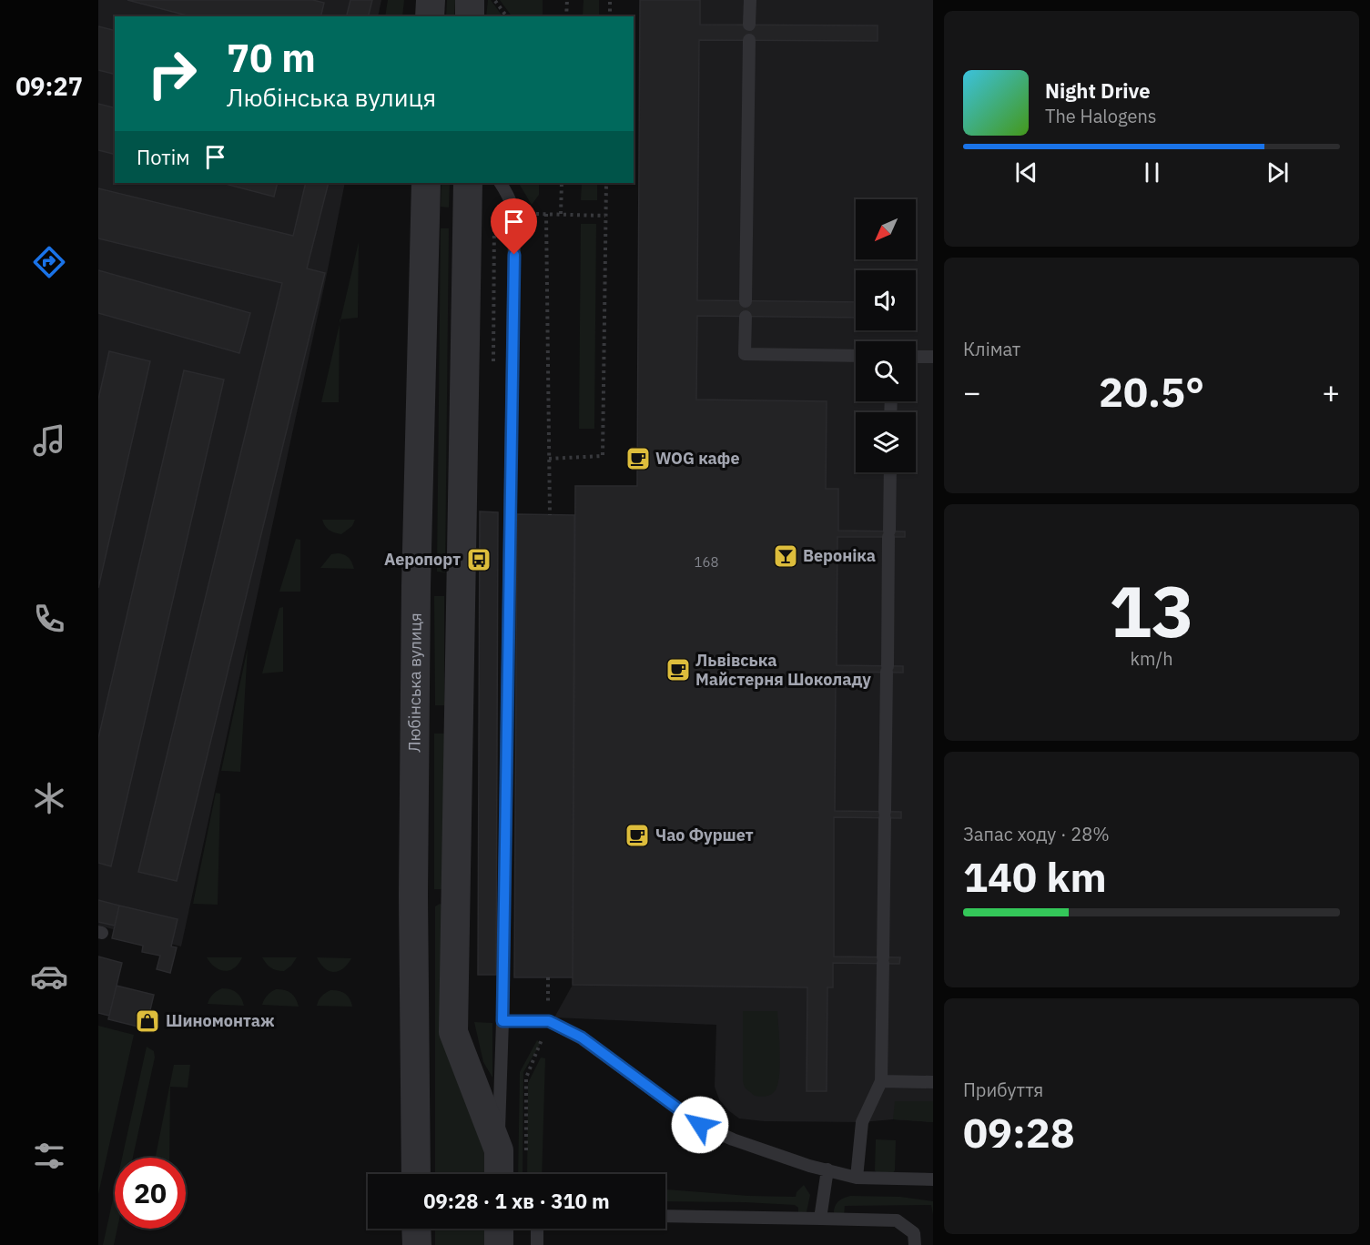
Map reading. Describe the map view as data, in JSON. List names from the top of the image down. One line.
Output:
{"streets":{"street":["Любінська вулиця"]},"places":{"cafe":["WOG кафе","Львівська Майстерня Шоколаду","Чао Фуршет"],"bar":["Вероніка"],"bus stop":["Аеропорт"],"shop":["Шиномонтаж"]},"house_numbers":["168"],"north":"bottom left","page":{"tabs":"09:27","turn":["70 m","Любінська вулиця"],"song":["Night Drive","The Halogens"],"then":"Потім","tile":["Клімат",["13","km/h"],["Запас ходу · 28%","140 km"],["Прибуття","09:28"]],"heat":["−","20.5°","+"],"limit":"20","trip":"09:28 · 1 хв · 310 m"}}
